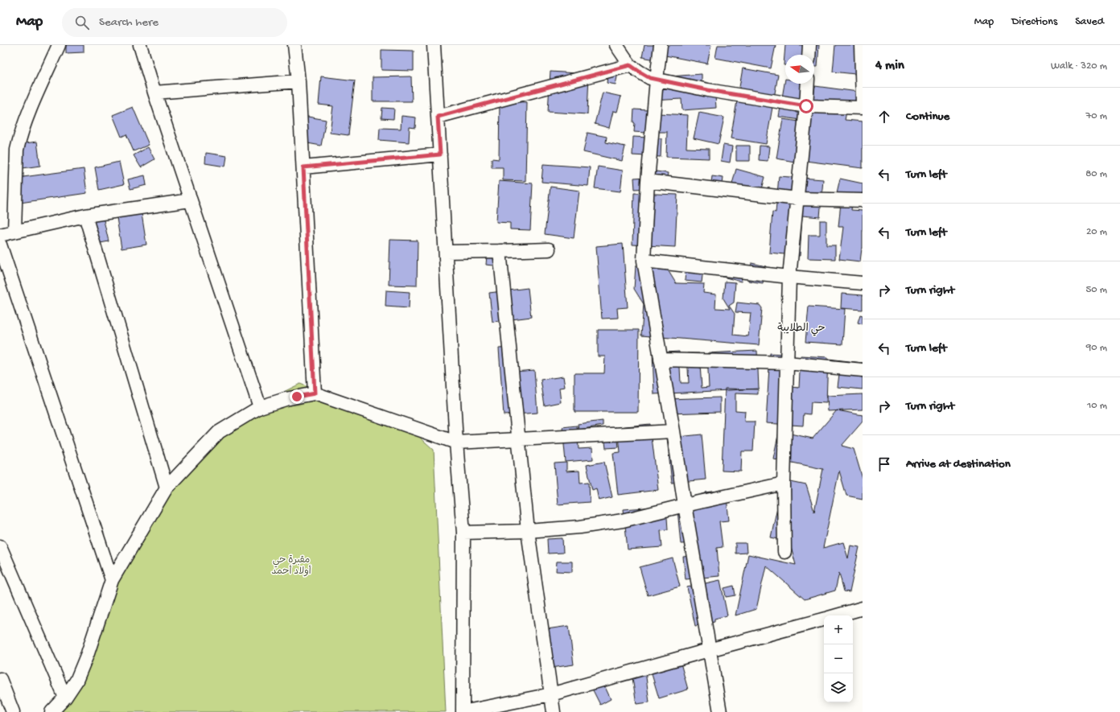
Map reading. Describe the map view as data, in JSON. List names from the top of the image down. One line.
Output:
{"districts":["حي الطلايبة"],"parks":["مقبرة حي أولاد أحمد"],"north":"left","page":{"header":"Map","search":"Search here","nav":["Map","Directions","Saved"],"heading":["4 min","Walk · 320 m"],"list":[["Continue","70 m"],["Turn left","80 m"],["Turn left","20 m"],["Turn right","50 m"],["Turn left","90 m"],["Turn right","10 m"],"Arrive at destination"],"map_buttons":["+","−"]}}
